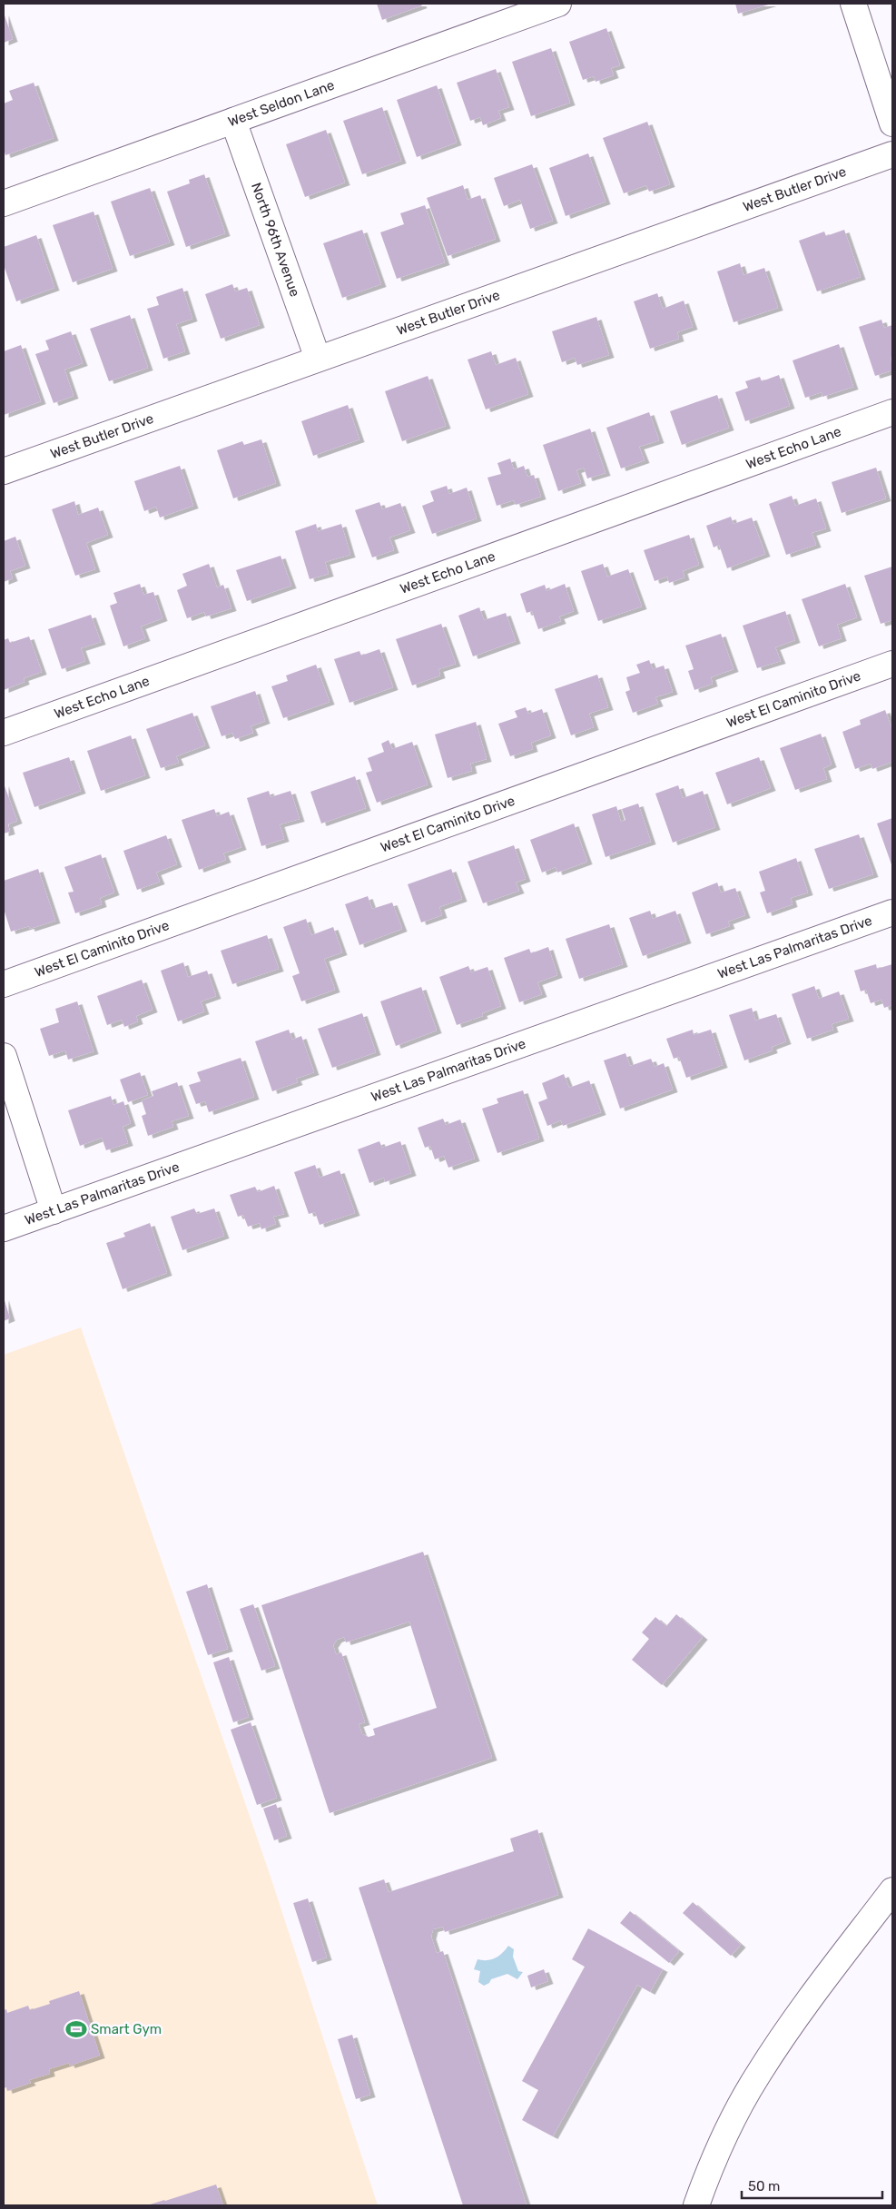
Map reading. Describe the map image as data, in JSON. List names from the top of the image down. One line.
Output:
{"streets":{"main road":["West Seldon Lane","West Butler Drive","North 96th Avenue","West Echo Lane","West El Caminito Drive","West Las Palmaritas Drive"]},"crossings":[["West Seldon Lane","North 96th Avenue"],["West Butler Drive","North 96th Avenue"]],"places":{"sports":["Smart Gym"]},"scale_bar":"50 m"}
